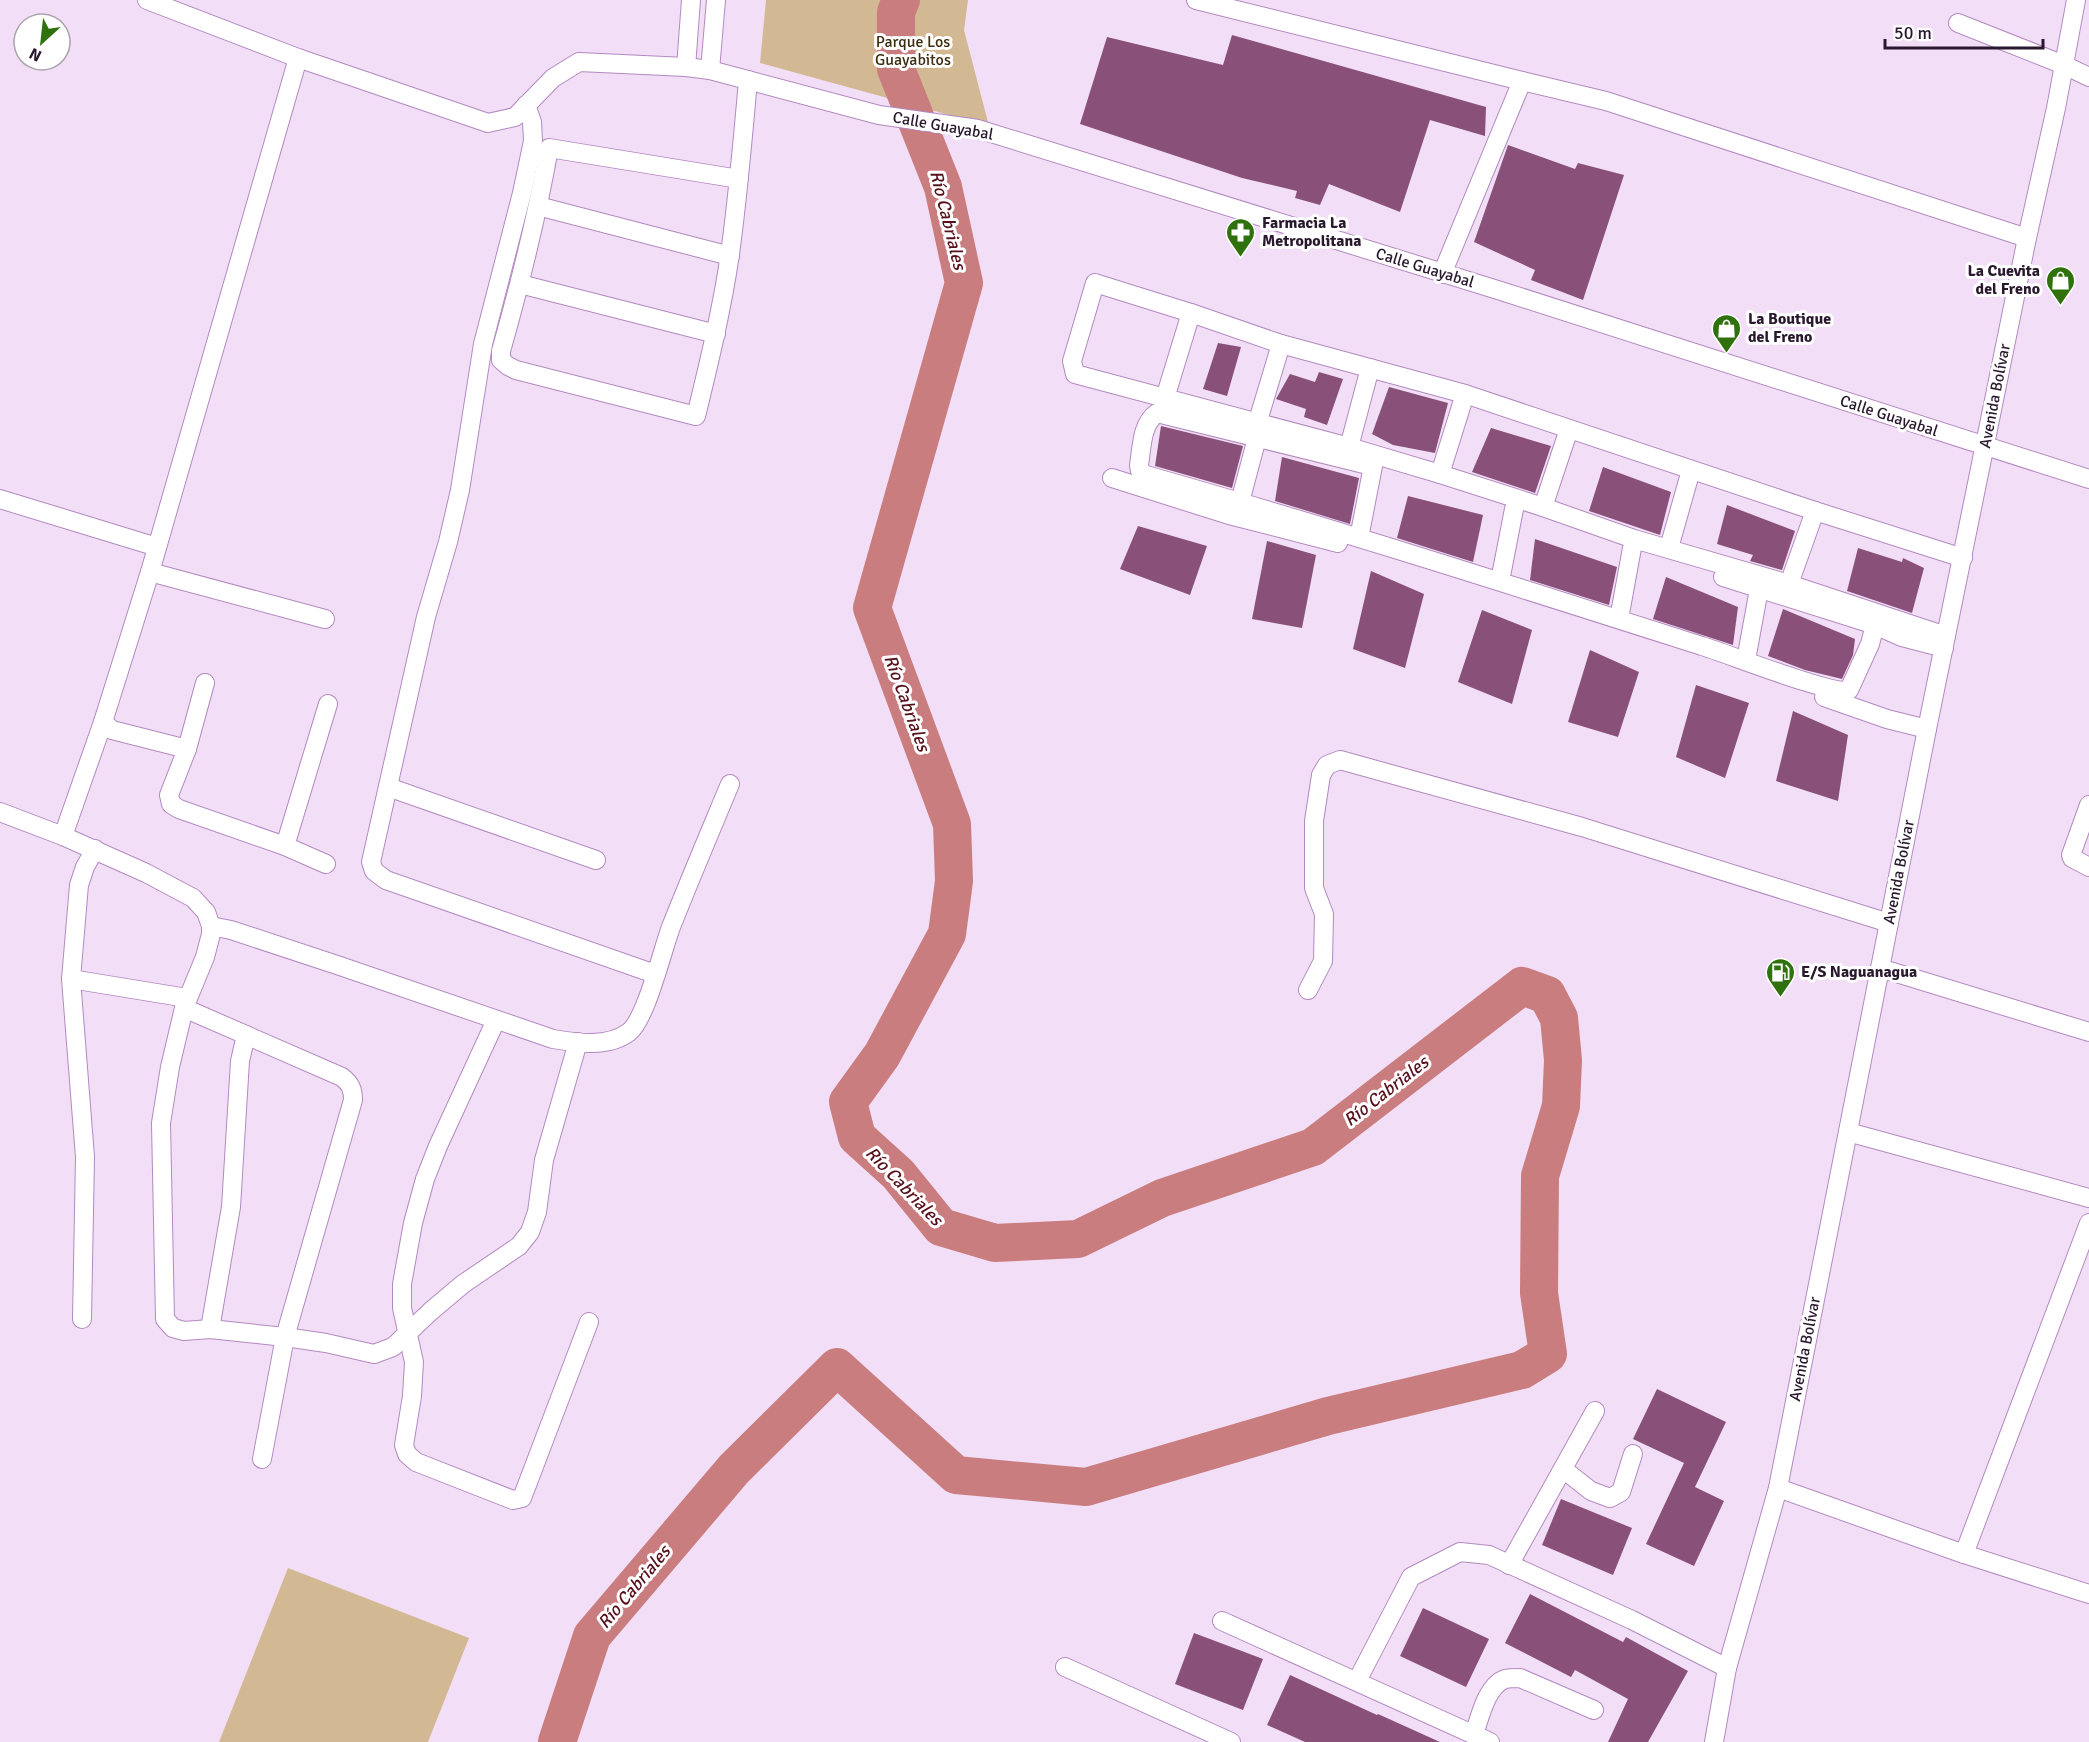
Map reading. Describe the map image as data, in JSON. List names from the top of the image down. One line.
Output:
{"streets":{"street":["Calle Guayabal","Avenida Bolívar"]},"crossings":[["Calle Guayabal","Avenida Bolívar"]],"water":["Río Cabriales"],"parks":["Parque Los Guayabitos"],"places":{"pharmacy":["Farmacia La Metropolitana"],"shop":["La Cuevita del Freno","La Boutique del Freno"],"fuel station":["E/S Naguanagua"]},"scale_bar":"50 m","north":"bottom left"}
